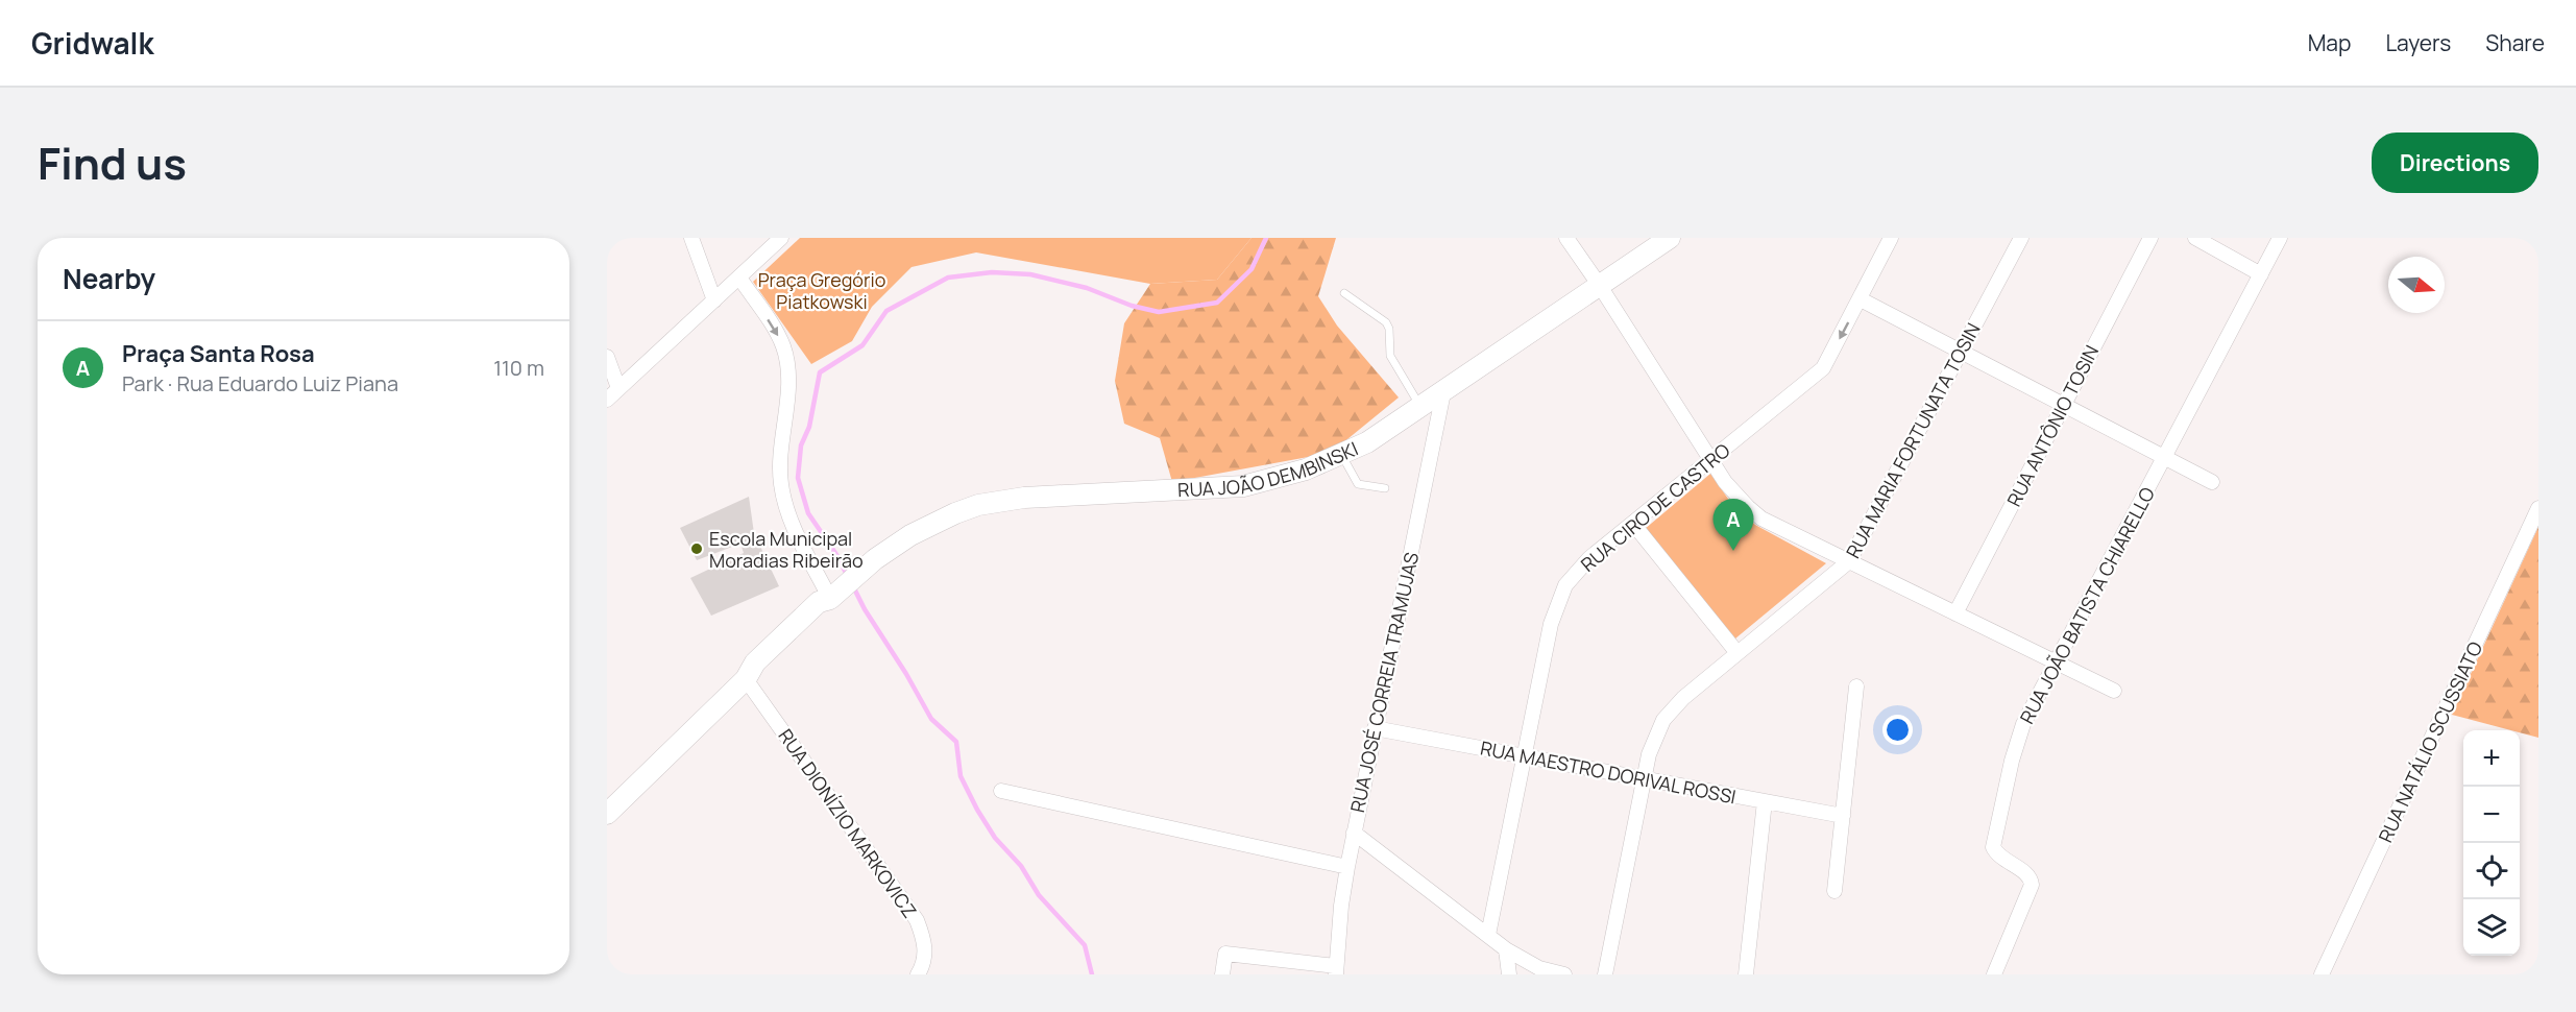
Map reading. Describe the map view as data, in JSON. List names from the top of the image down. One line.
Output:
{"streets":{"main road":["RUA JOÃO DEMBINSKI"],"street":["RUA ANTÔNIO TOSIN","RUA MARIA FORTUNATA TOSIN","RUA CIRO DE CASTRO","RUA JOÃO BATISTA CHIARELLO","RUA JOSÉ CORREIA TRAMUJAS","RUA NATÁLIO SCUSSIATO","RUA MAESTRO DORIVAL ROSSI","RUA DIONÍZIO MARKOVICZ"]},"crossings":[["RUA MARIA FORTUNATA TOSIN","RUA MAESTRO DORIVAL ROSSI"],["RUA JOÃO DEMBINSKI","RUA JOSÉ CORREIA TRAMUJAS"],["RUA JOÃO DEMBINSKI","RUA DIONÍZIO MARKOVICZ"],["RUA CIRO DE CASTRO","RUA MAESTRO DORIVAL ROSSI"],["RUA JOSÉ CORREIA TRAMUJAS","RUA MAESTRO DORIVAL ROSSI"]],"parks":["Praça Gregório Piatkowski"],"places":["Escola Municipal Moradias Ribeirão"],"north":"right","page":{"header":"Gridwalk","nav":["Map","Layers","Share"],"title":"Find us","buttons":"Directions","heading":"Nearby","list":[{"mark":"A","name":"Praça Santa Rosa","note":"Park · Rua Eduardo Luiz Piana","value":"110 m"}],"pins":"A","map_buttons":["+","−"]}}
